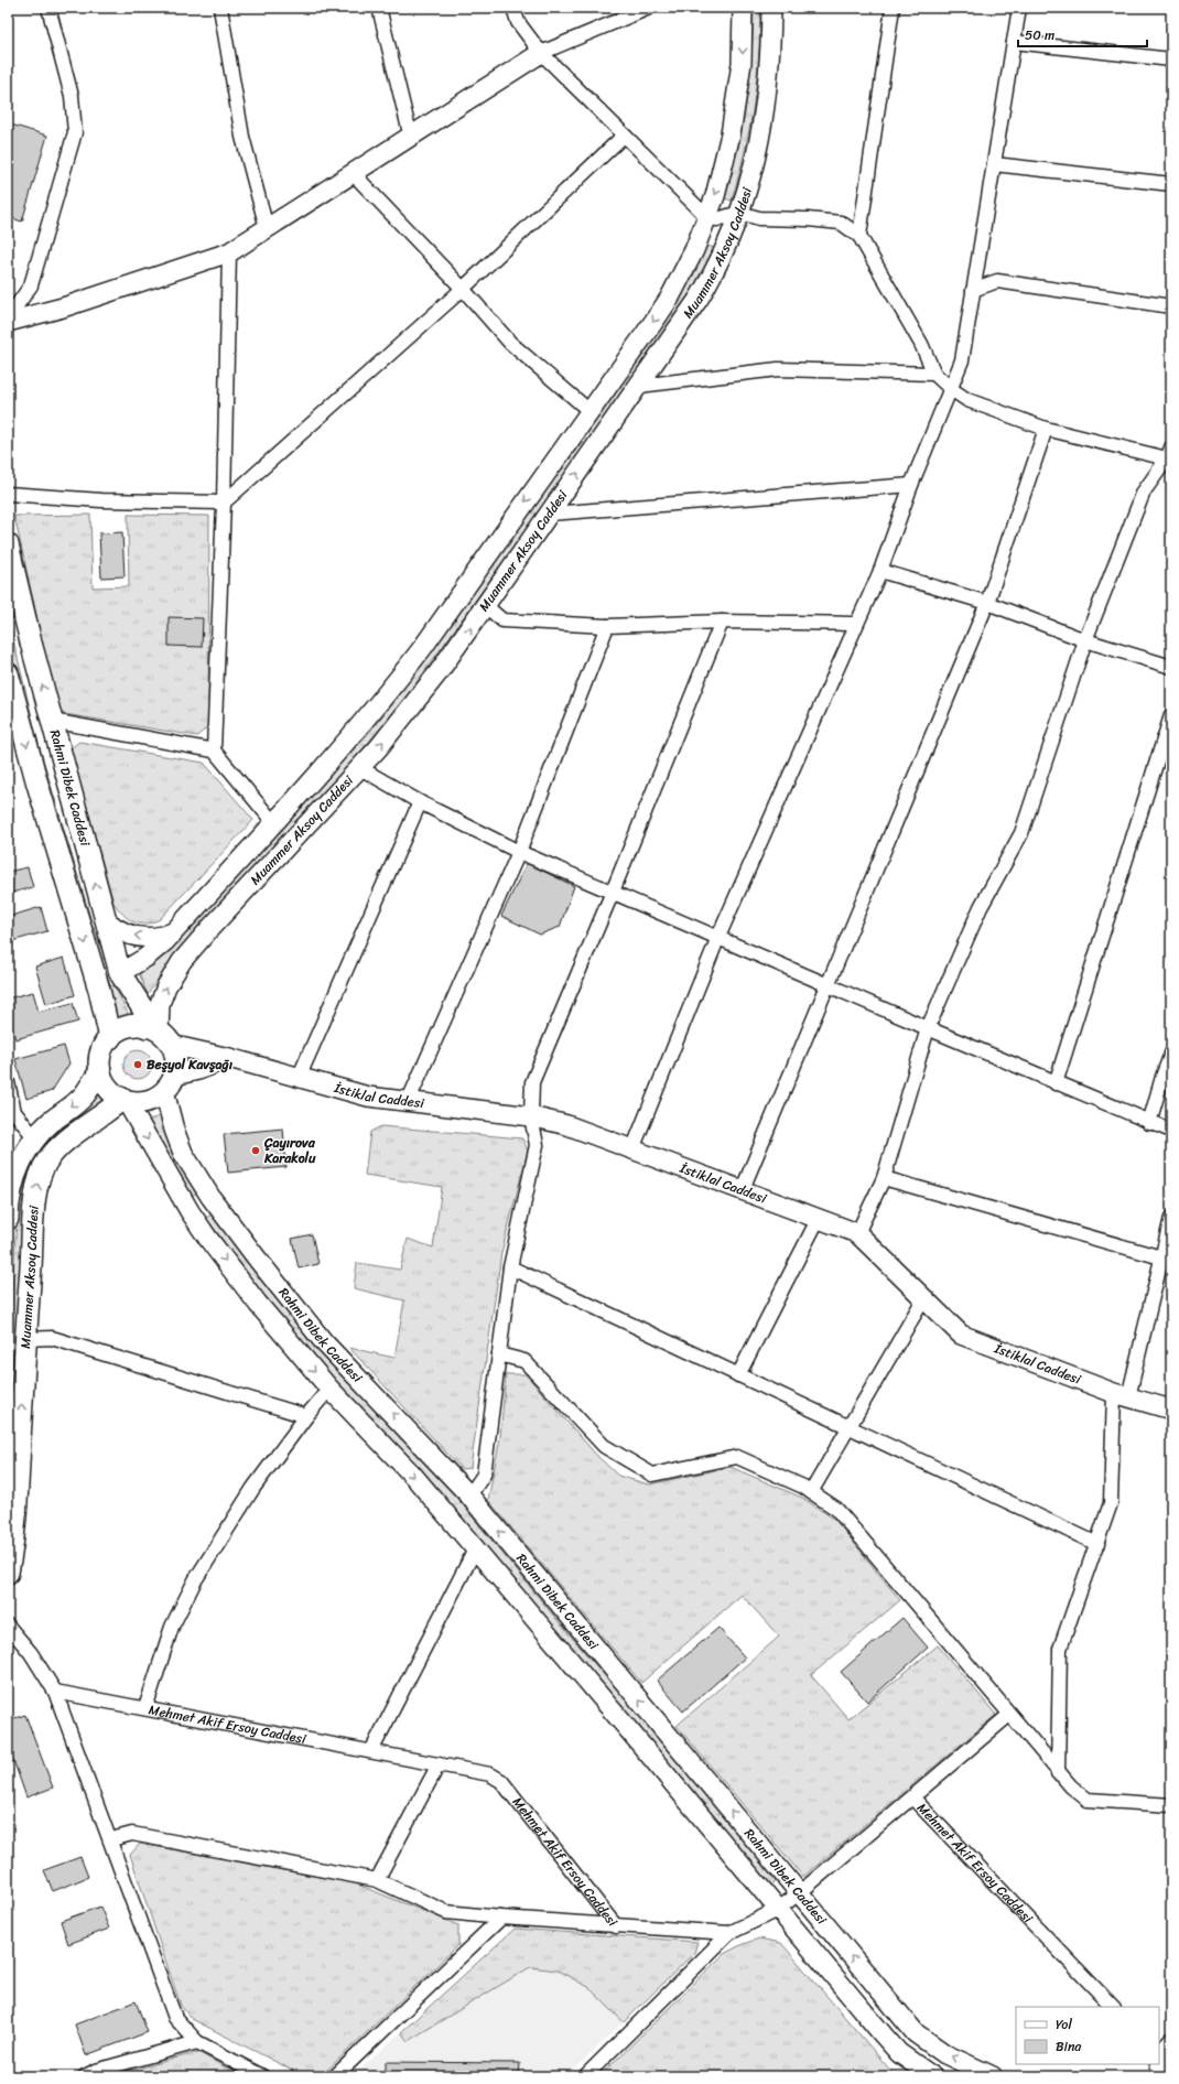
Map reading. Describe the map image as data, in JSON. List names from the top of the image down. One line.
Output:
{"streets":{"main road":["Muammer Aksoy Caddesi","Rahmi Dibek Caddesi","İstiklal Caddesi"],"street":["Mehmet Akif Ersoy Caddesi"]},"crossings":[["Muammer Aksoy Caddesi","Rahmi Dibek Caddesi"],["Muammer Aksoy Caddesi","İstiklal Caddesi"],["Rahmi Dibek Caddesi","İstiklal Caddesi"],["Rahmi Dibek Caddesi","Mehmet Akif Ersoy Caddesi"]],"places":["Beşyol Kavşağı","Çayırova Karakolu"],"legend":["Yol","Bina"],"scale_bar":"50 m"}
